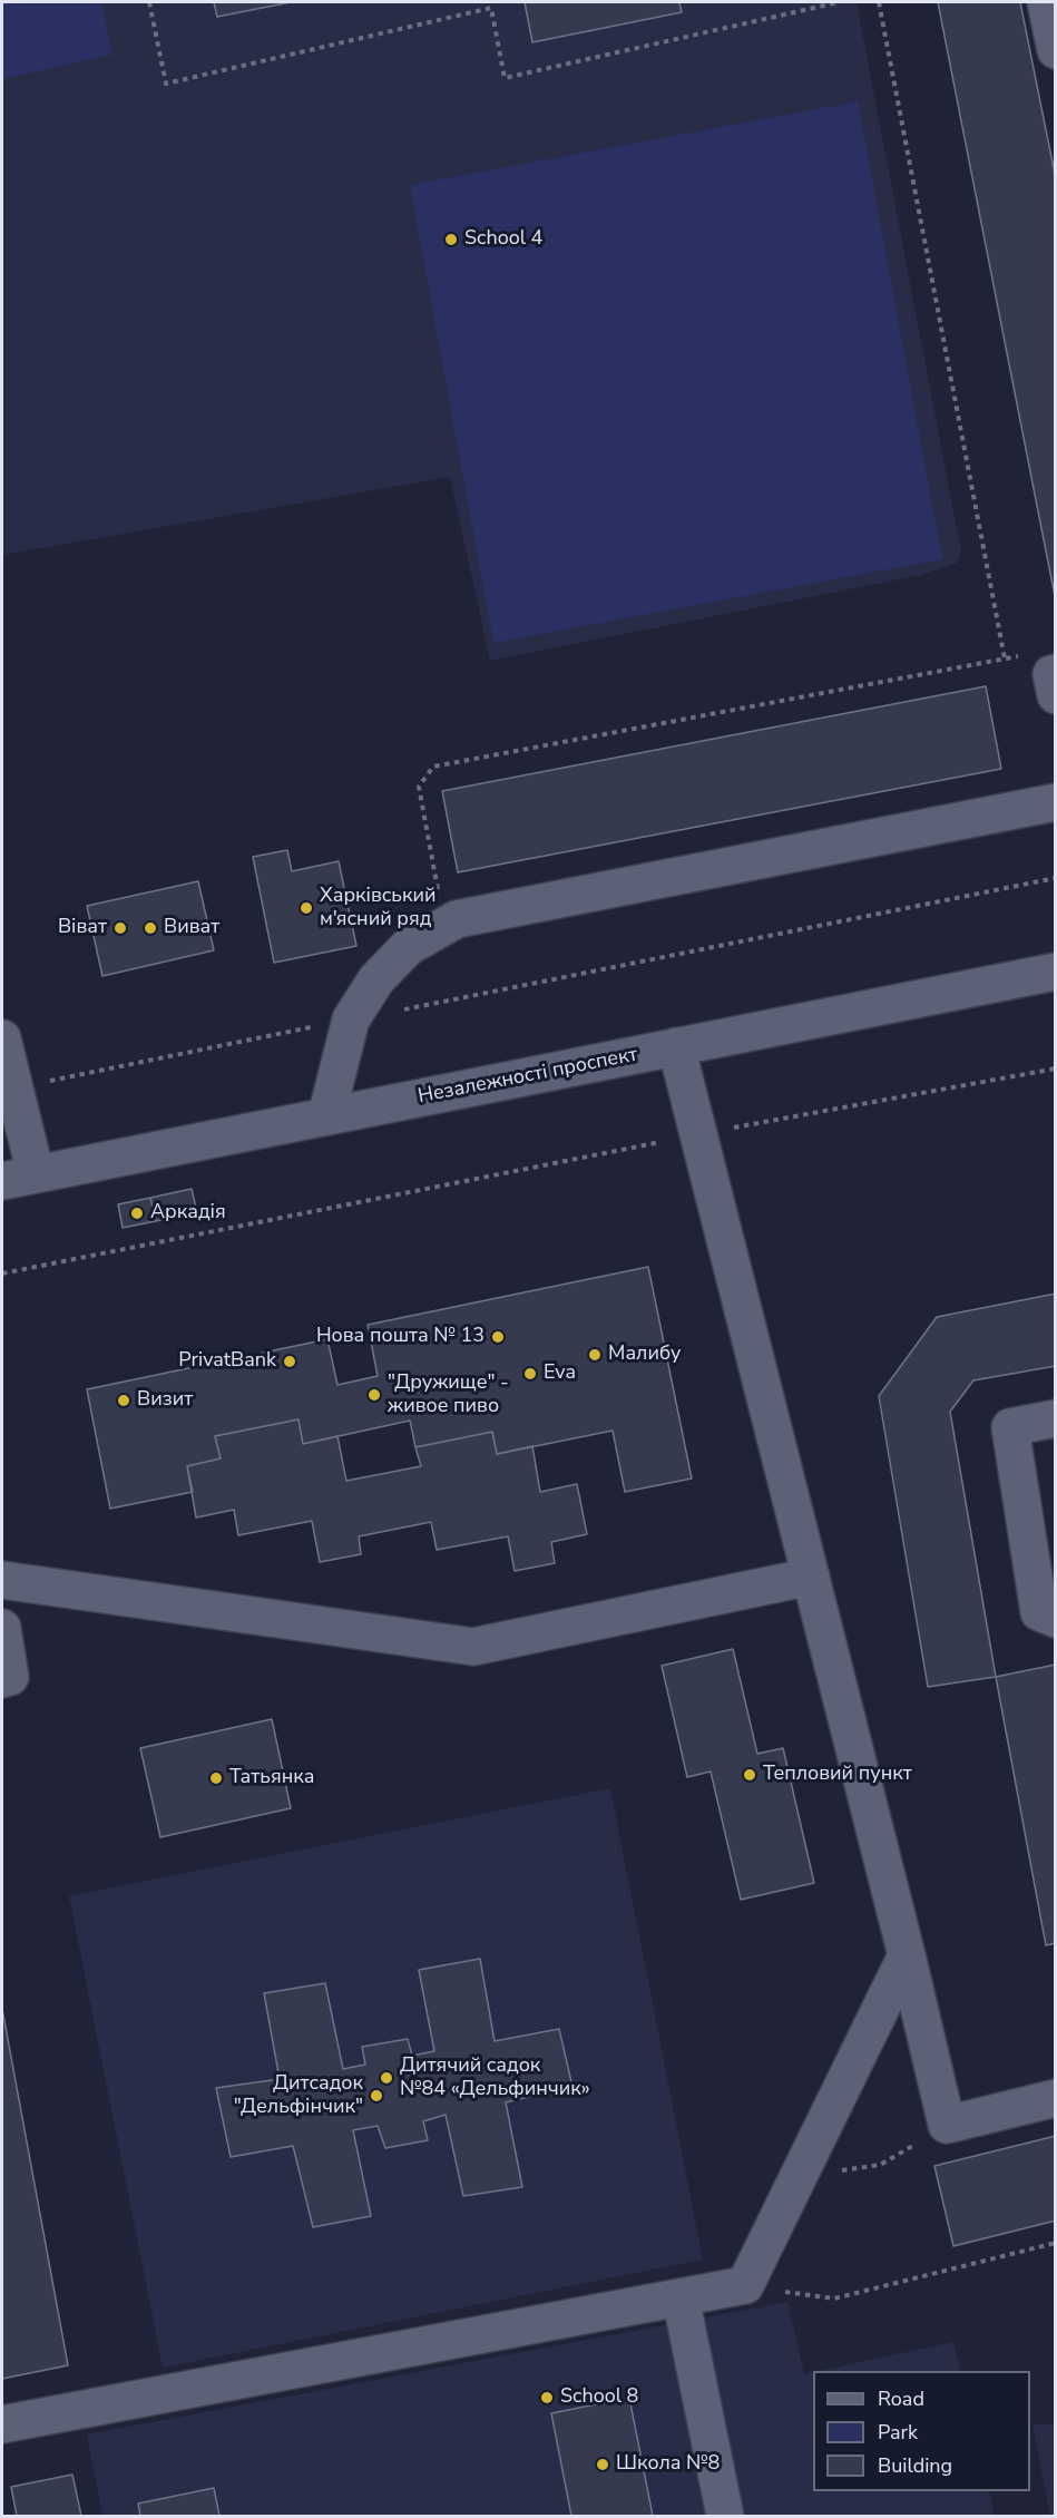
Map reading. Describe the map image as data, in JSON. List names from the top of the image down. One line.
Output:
{"streets":{"street":["Незалежності проспект"]},"places":["School 4","Харківський м'ясний ряд","Віват","Виват","Аркадія","Нова пошта № 13","Малибу","PrivatBank","Eva","\"Дружище\" - живое пиво","Визит","Тепловий пункт","Татьянка","Дитячий садок №84 «Дельфинчик»","Дитсадок \"Дельфінчик\"","School 8","Школа №8"],"legend":["Road","Park","Building"]}
